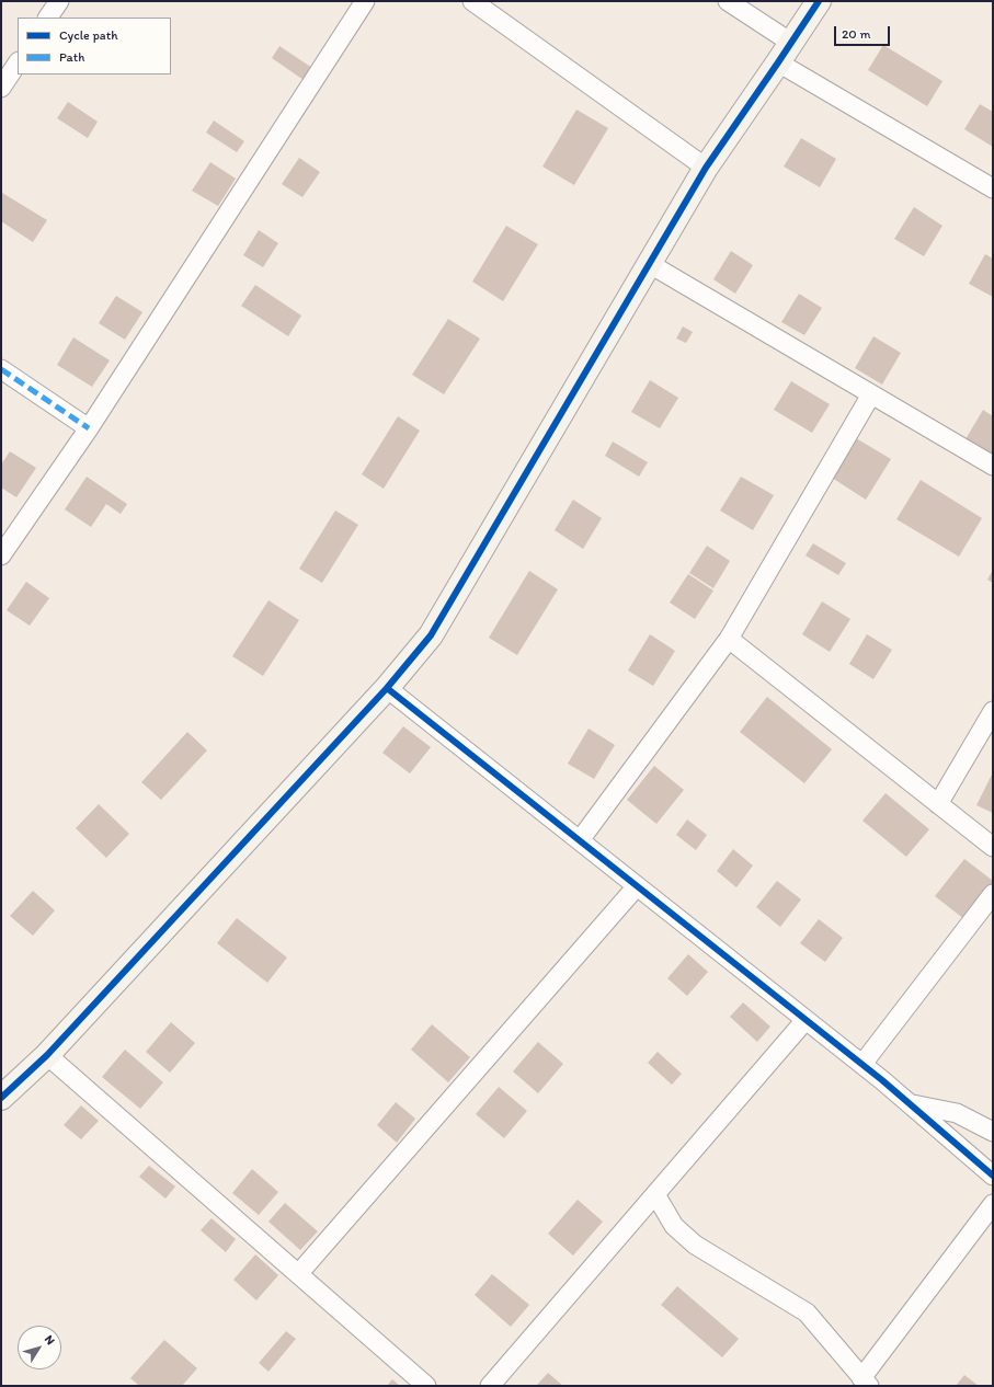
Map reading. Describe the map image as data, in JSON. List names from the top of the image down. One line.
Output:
{"legend":["Cycle path","Path"],"scale_bar":"20 m","north":"top right"}
